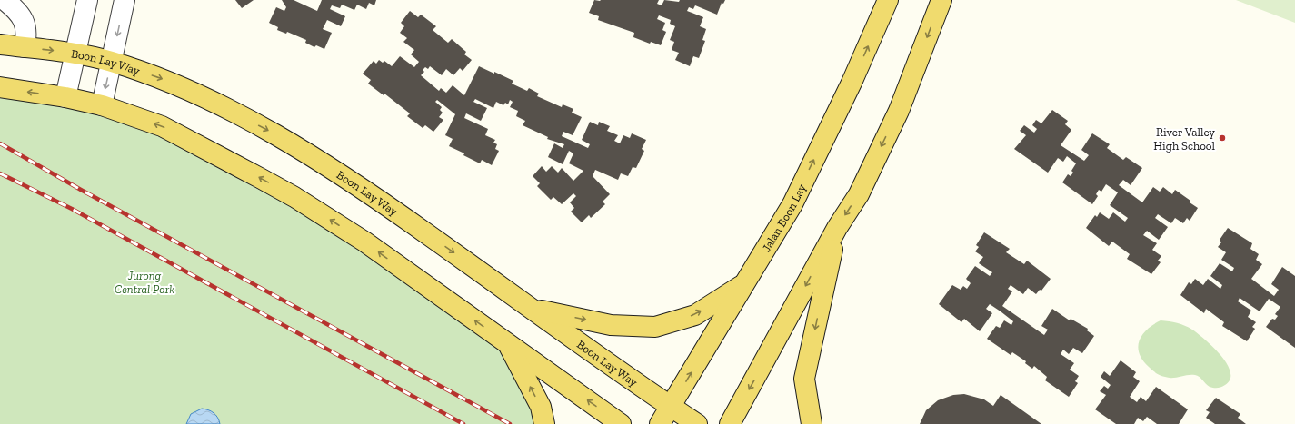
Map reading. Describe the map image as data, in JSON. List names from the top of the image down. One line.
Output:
{"streets":{"main road":["Boon Lay Way","Jalan Boon Lay"]},"crossings":[["Boon Lay Way","Jalan Boon Lay"]],"parks":["Jurong Central Park"],"places":["River Valley High School"]}
